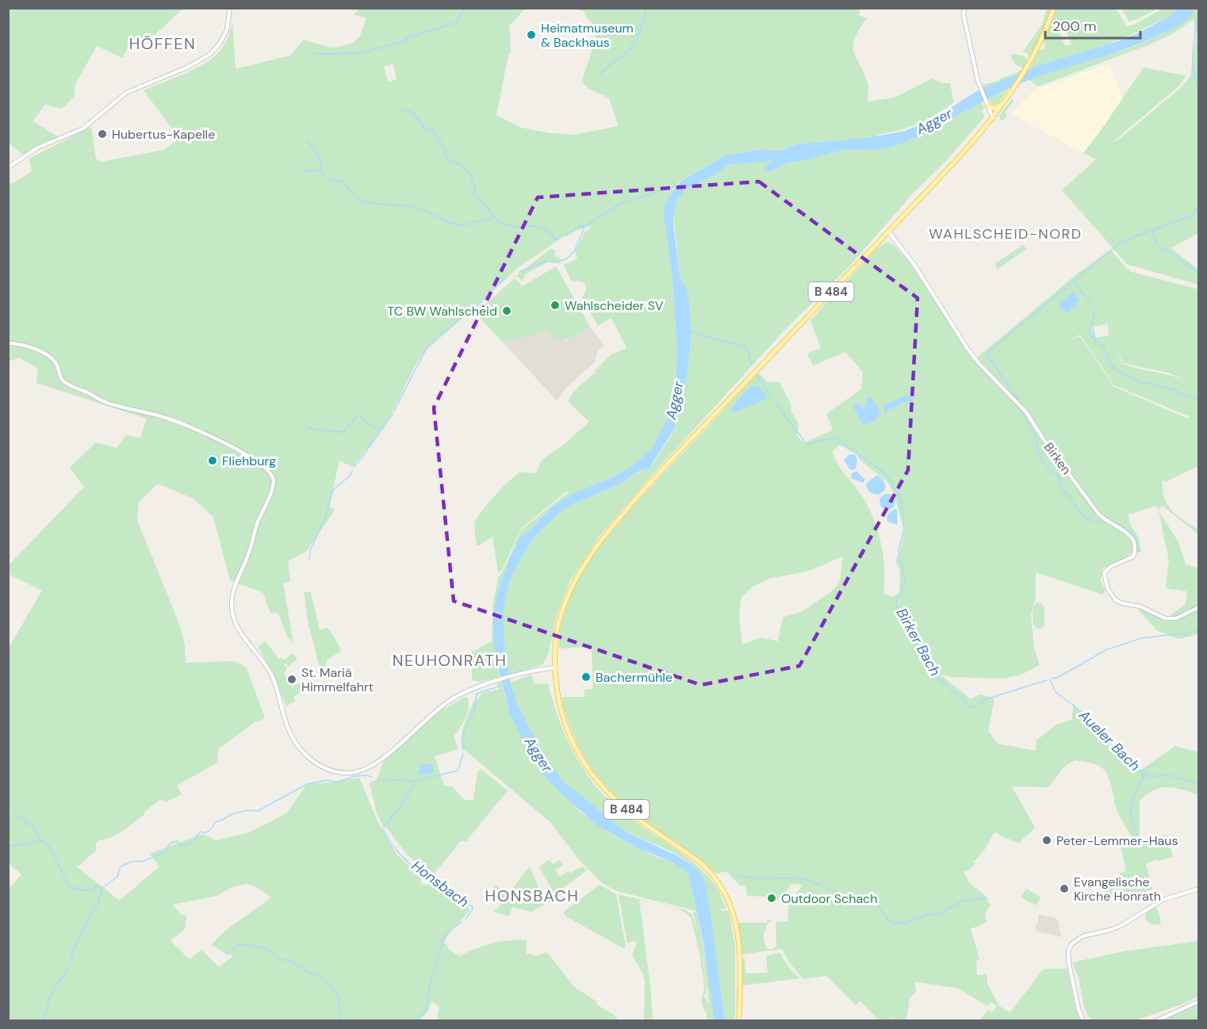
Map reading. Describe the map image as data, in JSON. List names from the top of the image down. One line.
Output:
{"streets":{"main road":["B 484"],"street":["Birken"]},"crossings":[["B 484","Birken"]],"districts":["HÖFFEN","WAHLSCHEID-NORD","NEUHONRATH","HONSBACH"],"water":["Agger","Birker Bach","Aueler Bach","Honsbach"],"places":["Heimatmuseum & Backhaus","Hubertus-Kapelle","Wahlscheider SV","TC BW Wahlscheid","Fliehburg","Bachermühle","St. Mariä Himmelfahrt","Peter-Lemmer-Haus","Evangelische Kirche Honrath","Outdoor Schach"],"scale_bar":"200 m"}
